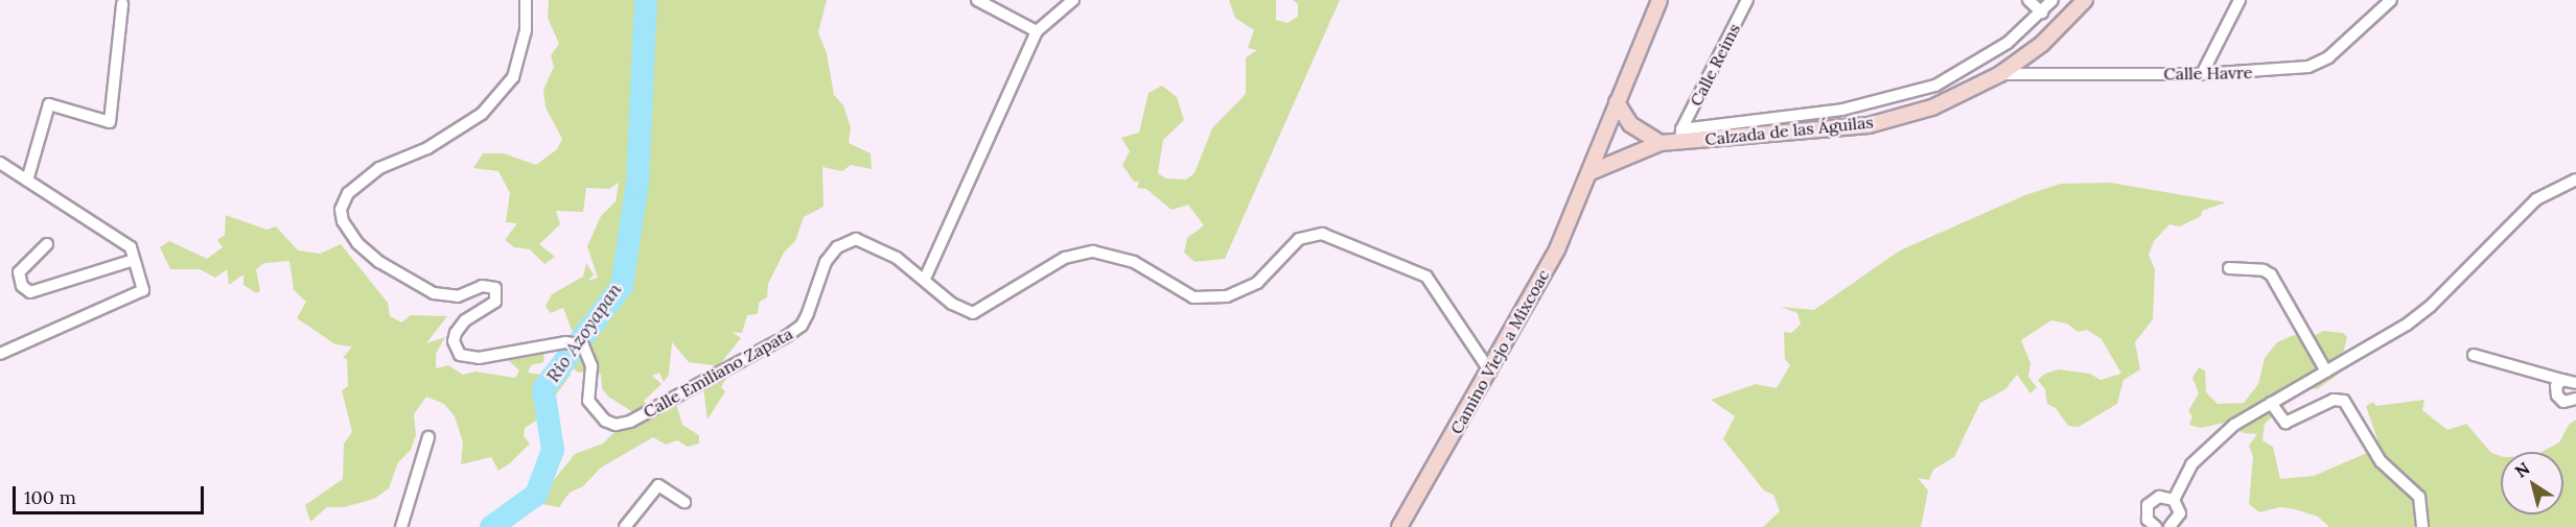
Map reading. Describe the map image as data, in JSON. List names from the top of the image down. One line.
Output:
{"streets":{"main road":["Calzada de las Águilas","Camino Viejo a Mixcoac"],"street":["Calle Reims","Calle Havre","Calle Emiliano Zapata"]},"crossings":[["Calle Reims","Calzada de las Águilas"],["Calle Havre","Calzada de las Águilas"],["Calzada de las Águilas","Camino Viejo a Mixcoac"],["Camino Viejo a Mixcoac","Calle Emiliano Zapata"]],"water":["Rio Azoyapan"],"scale_bar":"100 m","north":"top left"}
